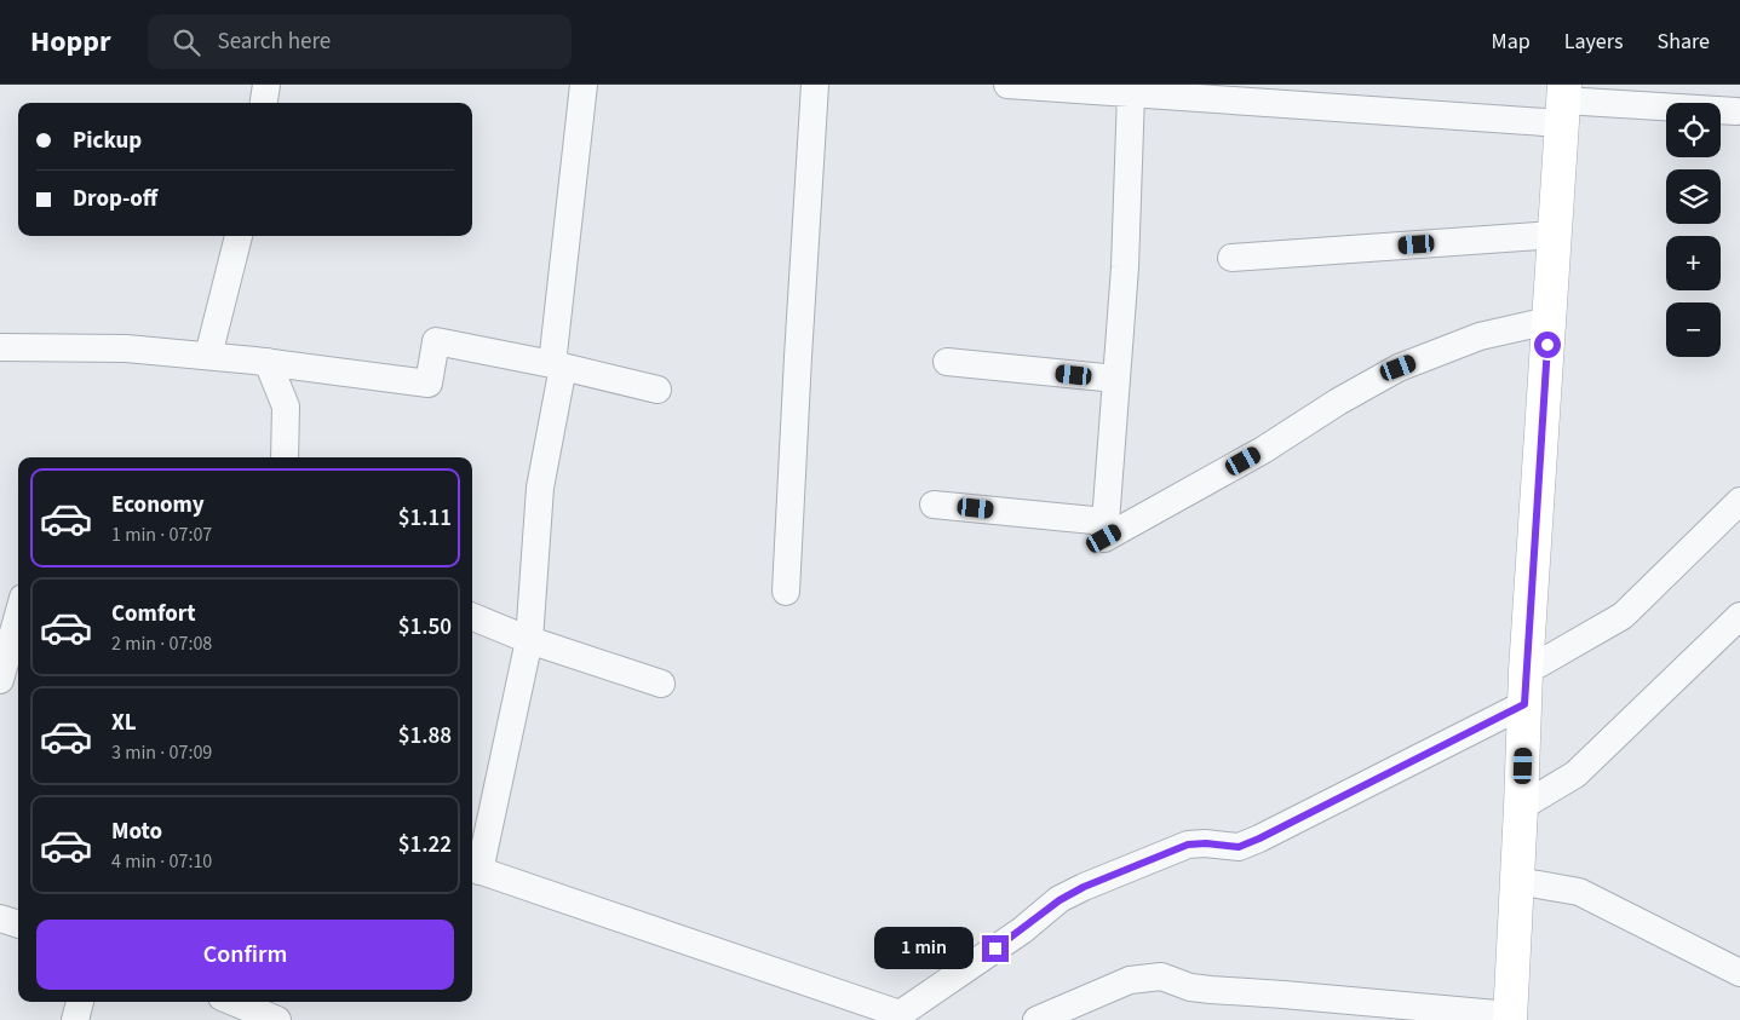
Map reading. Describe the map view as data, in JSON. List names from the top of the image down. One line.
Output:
{"page":{"header":"Hoppr","search":"Search here","nav":["Map","Layers","Share"],"map_buttons":["+","−"],"banner":["Pickup","Drop-off"],"list":[{"name":"Economy","note":"1 min · 07:07","value":"$1.11"},{"name":"Comfort","note":"2 min · 07:08","value":"$1.50"},{"name":"XL","note":"3 min · 07:09","value":"$1.88"},{"name":"Moto","note":"4 min · 07:10","value":"$1.22"}],"buttons":"Confirm","bubble":"1 min"}}
